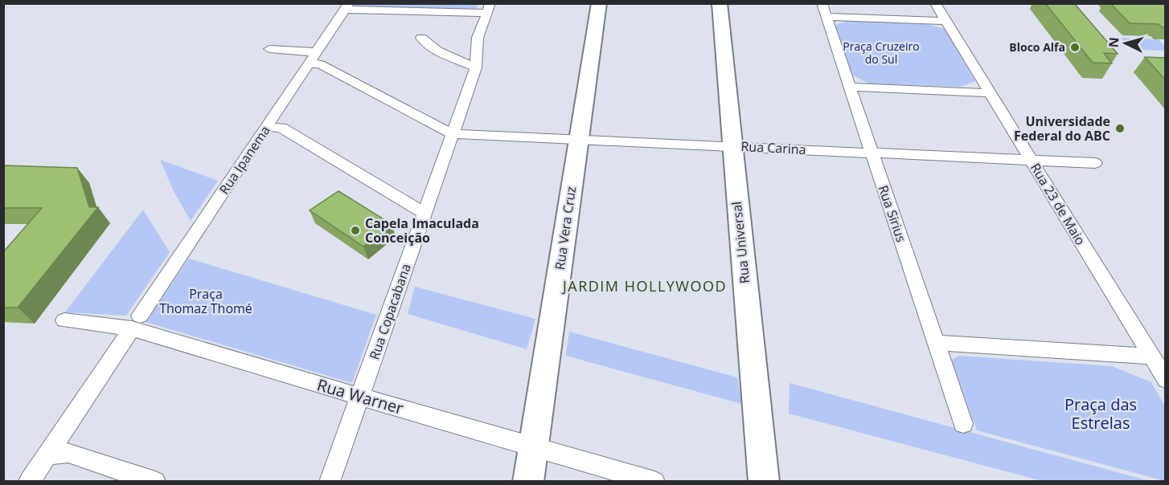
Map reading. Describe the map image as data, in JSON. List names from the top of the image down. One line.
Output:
{"streets":{"street":["Rua Carina","Rua Ipanema","Rua 23 de Maio","Rua Sirius","Rua Vera Cruz","Rua Universal","Rua Copacabana","Rua Warner"]},"crossings":[["Rua Carina","Rua 23 de Maio"],["Rua Carina","Rua Sirius"],["Rua Carina","Rua Vera Cruz"],["Rua Carina","Rua Universal"],["Rua Carina","Rua Copacabana"],["Rua Ipanema","Rua Warner"],["Rua Vera Cruz","Rua Warner"],["Rua Copacabana","Rua Warner"]],"districts":["JARDIM HOLLYWOOD"],"parks":["Praça Cruzeiro do Sul","Praça Thomaz Thomé","Praça das Estrelas"],"places":["Bloco Alfa","Universidade Federal do ABC","Capela Imaculada Conceição"],"north":"left"}
